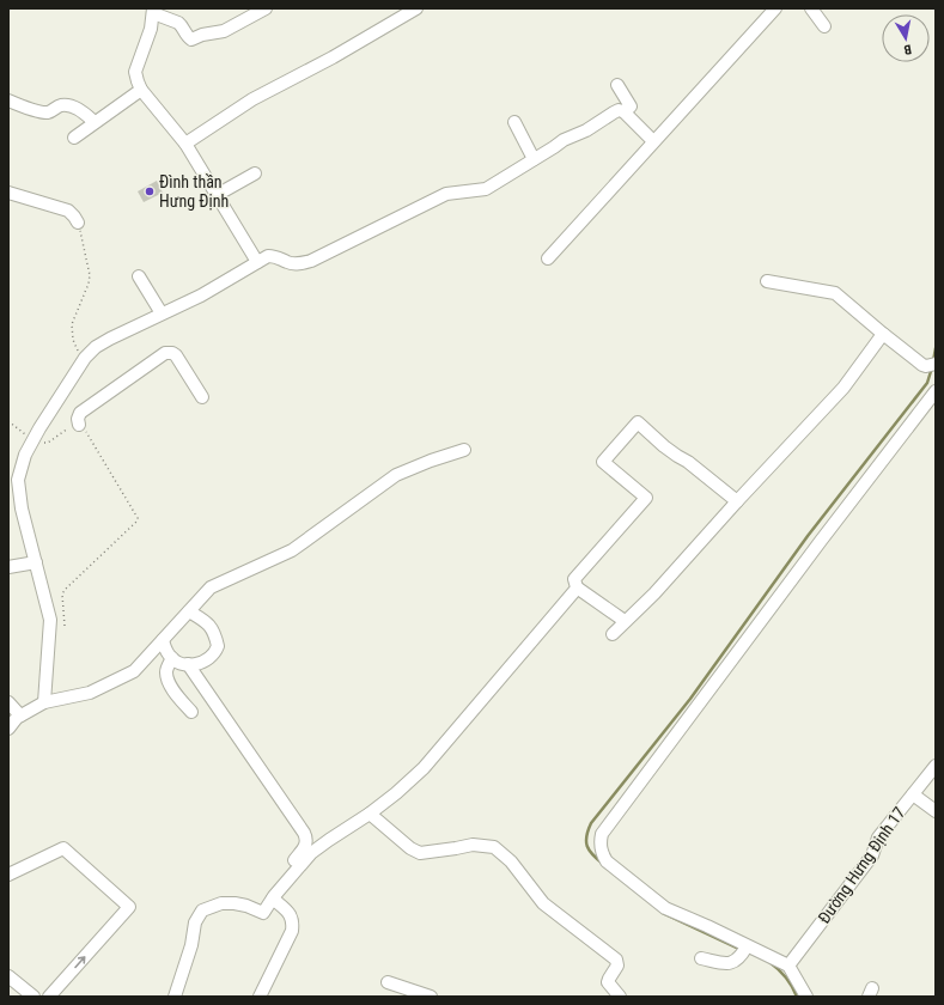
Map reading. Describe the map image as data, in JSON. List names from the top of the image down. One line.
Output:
{"streets":{"street":["Đường Hưng Định 17"]},"places":["Đình thần Hưng Định"],"north":"bottom"}
